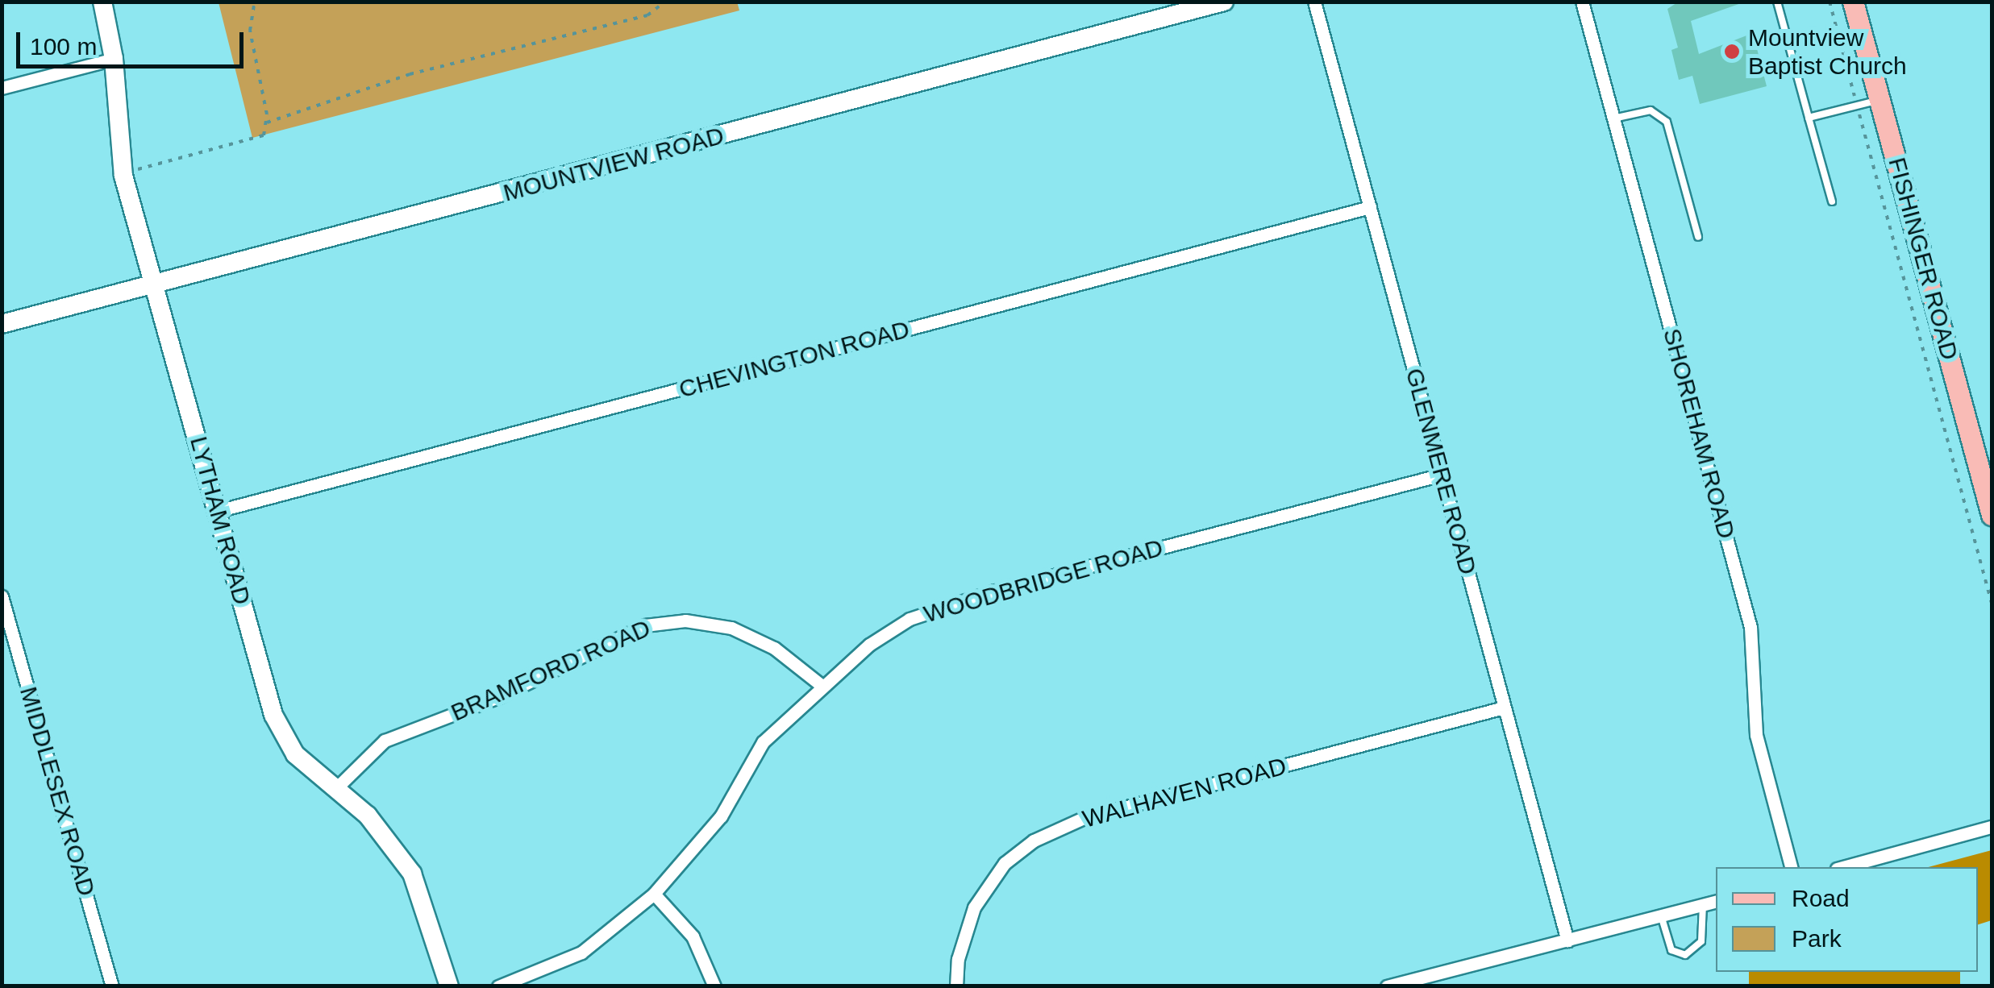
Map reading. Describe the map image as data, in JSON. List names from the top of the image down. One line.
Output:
{"streets":{"main road":["FISHINGER ROAD"],"street":["MOUNTVIEW ROAD","CHEVINGTON ROAD","SHOREHAM ROAD","GLENMERE ROAD","LYTHAM ROAD","WOODBRIDGE ROAD","BRAMFORD ROAD","MIDDLESEX ROAD","WALHAVEN ROAD"]},"crossings":[["MOUNTVIEW ROAD","LYTHAM ROAD"],["CHEVINGTON ROAD","GLENMERE ROAD"],["CHEVINGTON ROAD","LYTHAM ROAD"],["GLENMERE ROAD","WOODBRIDGE ROAD"],["GLENMERE ROAD","WALHAVEN ROAD"],["LYTHAM ROAD","BRAMFORD ROAD"],["WOODBRIDGE ROAD","BRAMFORD ROAD"]],"places":["Mountview Baptist Church"],"legend":["Road","Park"],"scale_bar":"100 m"}
